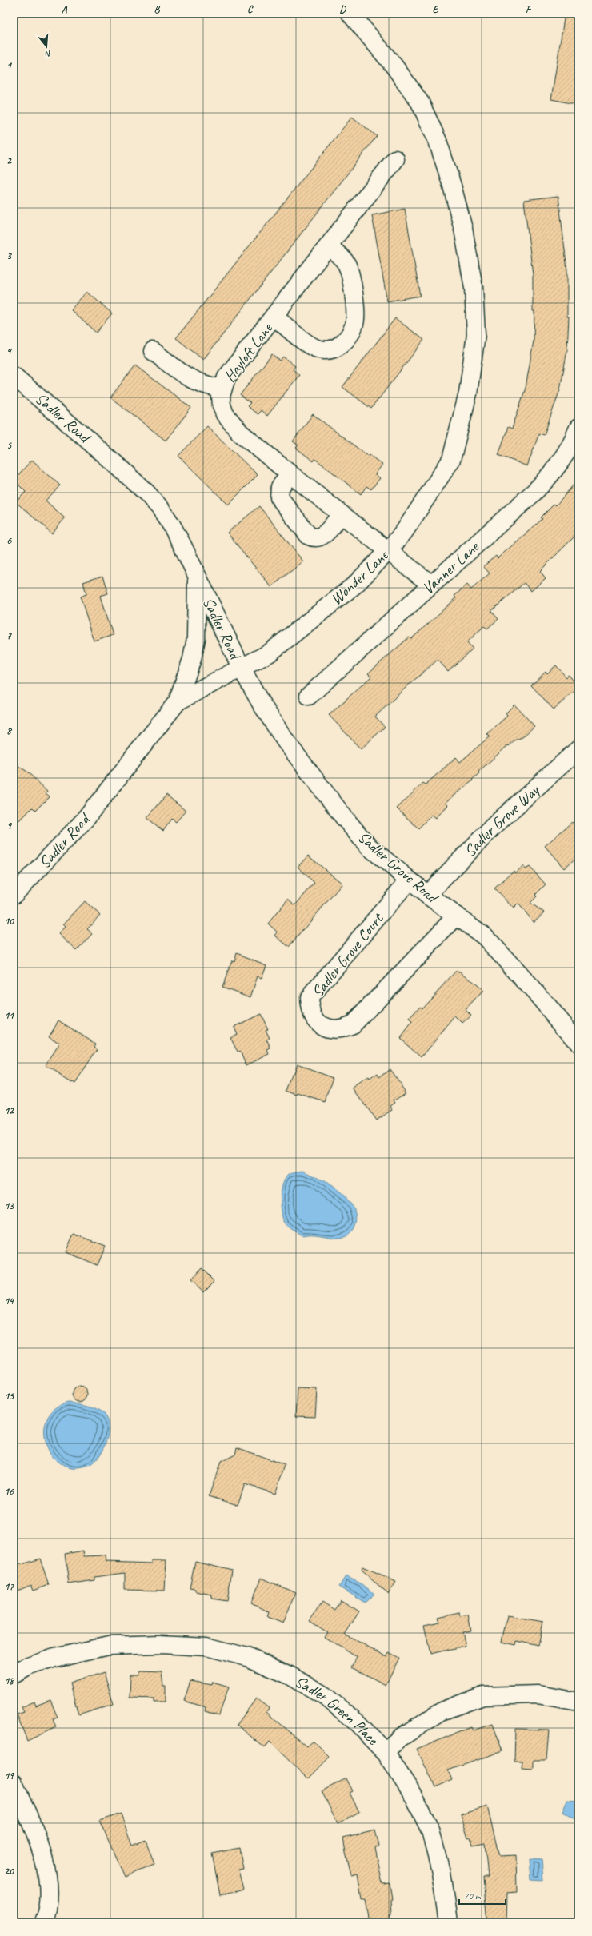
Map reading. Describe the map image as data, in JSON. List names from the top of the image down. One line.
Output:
{"streets":{"street":["Hayloft Lane","Sadler Road","Vanner Lane","Wonder Lane","Sadler Grove Way","Sadler Grove Road","Sadler Grove Court","Sadler Green Place"]},"crossings":[["Hayloft Lane","Vanner Lane"],["Hayloft Lane","Wonder Lane"],["Sadler Road","Wonder Lane"],["Sadler Road","Sadler Grove Road"],["Wonder Lane","Sadler Grove Road"],["Sadler Grove Way","Sadler Grove Road"],["Sadler Grove Road","Sadler Grove Court"]],"scale_bar":"20 m","north":"bottom","grid":{"columns":["A","B","C","D","E","F"],"rows":["1","2","3","4","5","6","7","8","9","10","11","12","13","14","15","16","17","18","19","20"]}}
